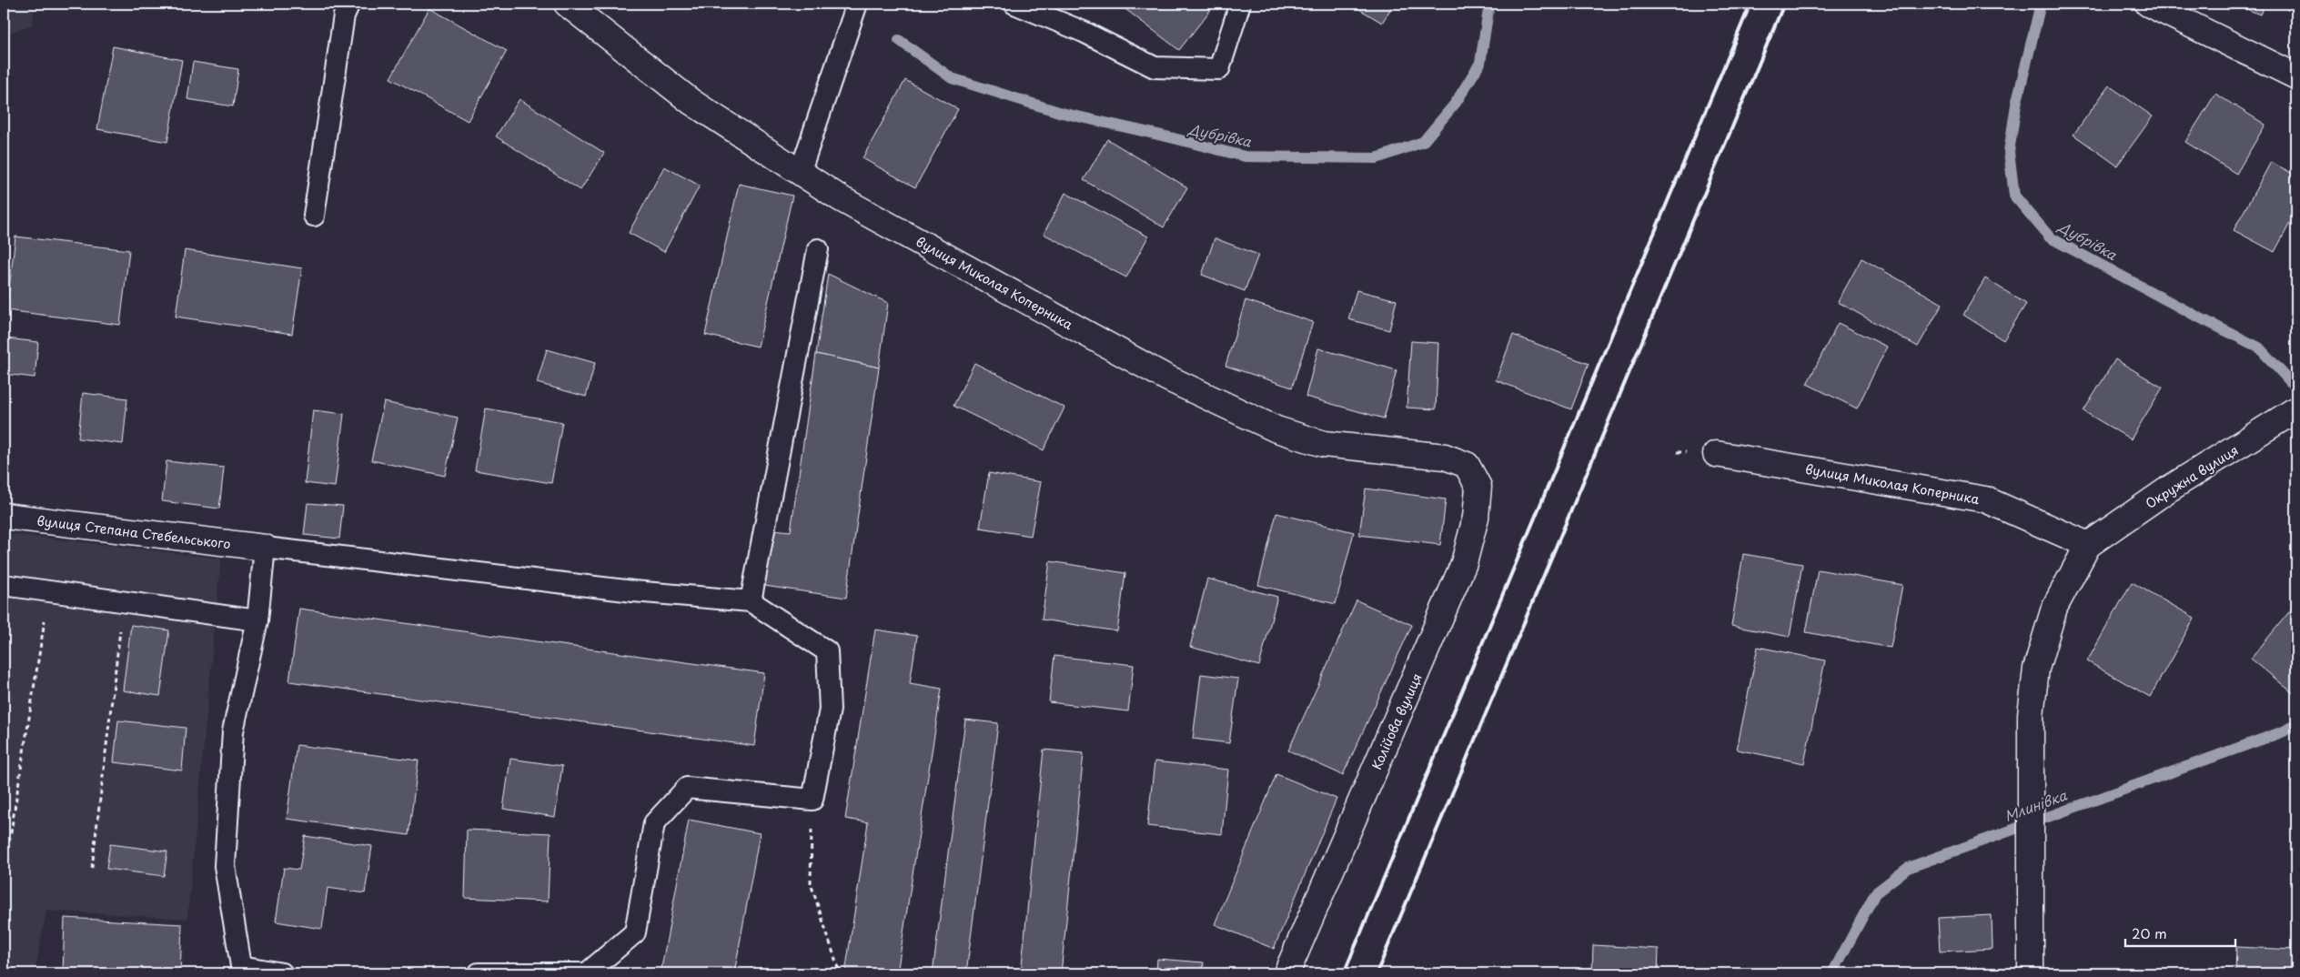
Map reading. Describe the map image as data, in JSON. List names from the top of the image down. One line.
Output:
{"streets":{"street":["вулиця Миколая Коперника","Окружна вулиця","вулиця Степана Стебельського","Колійова вулиця"]},"crossings":[["вулиця Миколая Коперника","Окружна вулиця"],["вулиця Миколая Коперника","Колійова вулиця"]],"water":["Дубрівка","Млинівка"],"scale_bar":"20 m"}
